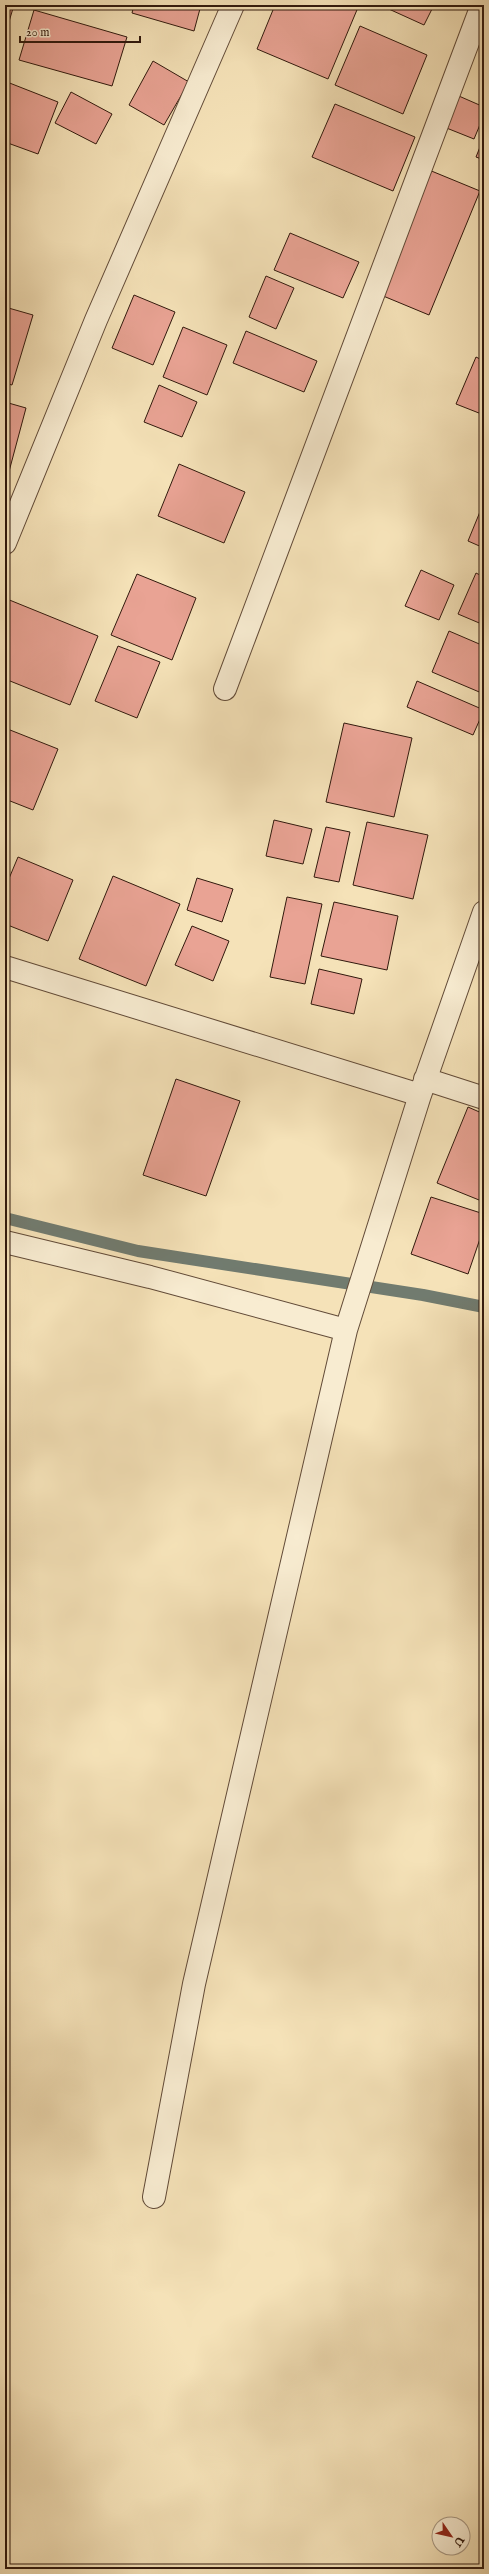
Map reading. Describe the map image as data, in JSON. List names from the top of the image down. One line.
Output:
{"scale_bar":"20 m","north":"bottom right"}
